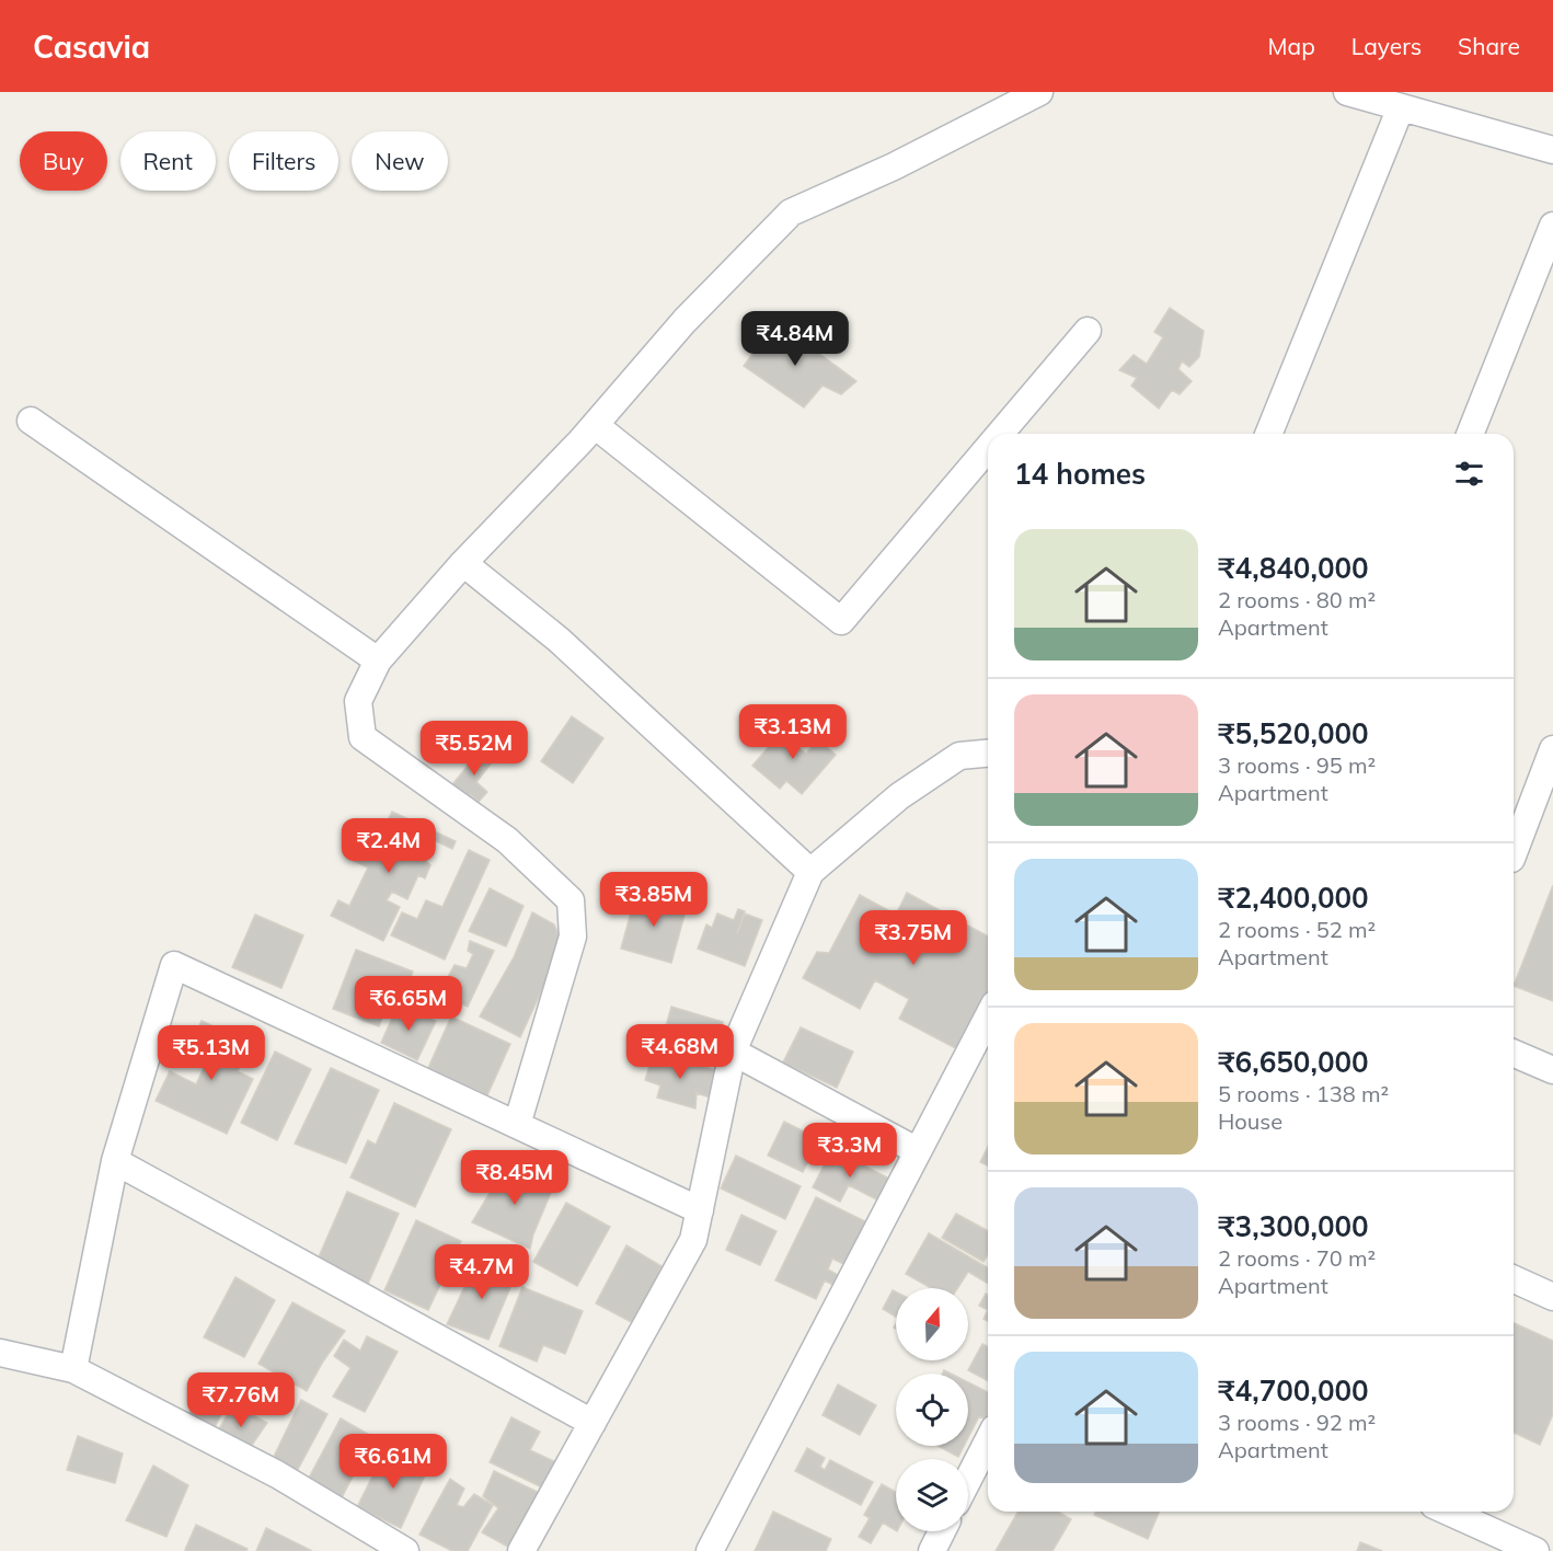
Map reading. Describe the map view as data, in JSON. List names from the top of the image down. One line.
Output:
{"north":"top","page":{"header":"Casavia","nav":["Map","Layers","Share"],"chip":["Buy","Rent","Filters","New"],"price":["₹4.84M","₹3.13M","₹5.52M","₹2.4M","₹3.85M","₹3.75M","₹6.65M","₹4.68M","₹5.13M","₹3.3M","₹8.45M","₹4.7M","₹7.76M","₹6.61M"],"heading":"14 homes","list":[{"name":"₹4,840,000","note":"2 rooms · 80 m² · Apartment"},{"name":"₹5,520,000","note":"3 rooms · 95 m² · Apartment"},{"name":"₹2,400,000","note":"2 rooms · 52 m² · Apartment"},{"name":"₹6,650,000","note":"5 rooms · 138 m² · House"},{"name":"₹3,300,000","note":"2 rooms · 70 m² · Apartment"},{"name":"₹4,700,000","note":"3 rooms · 92 m² · Apartment"}]}}
